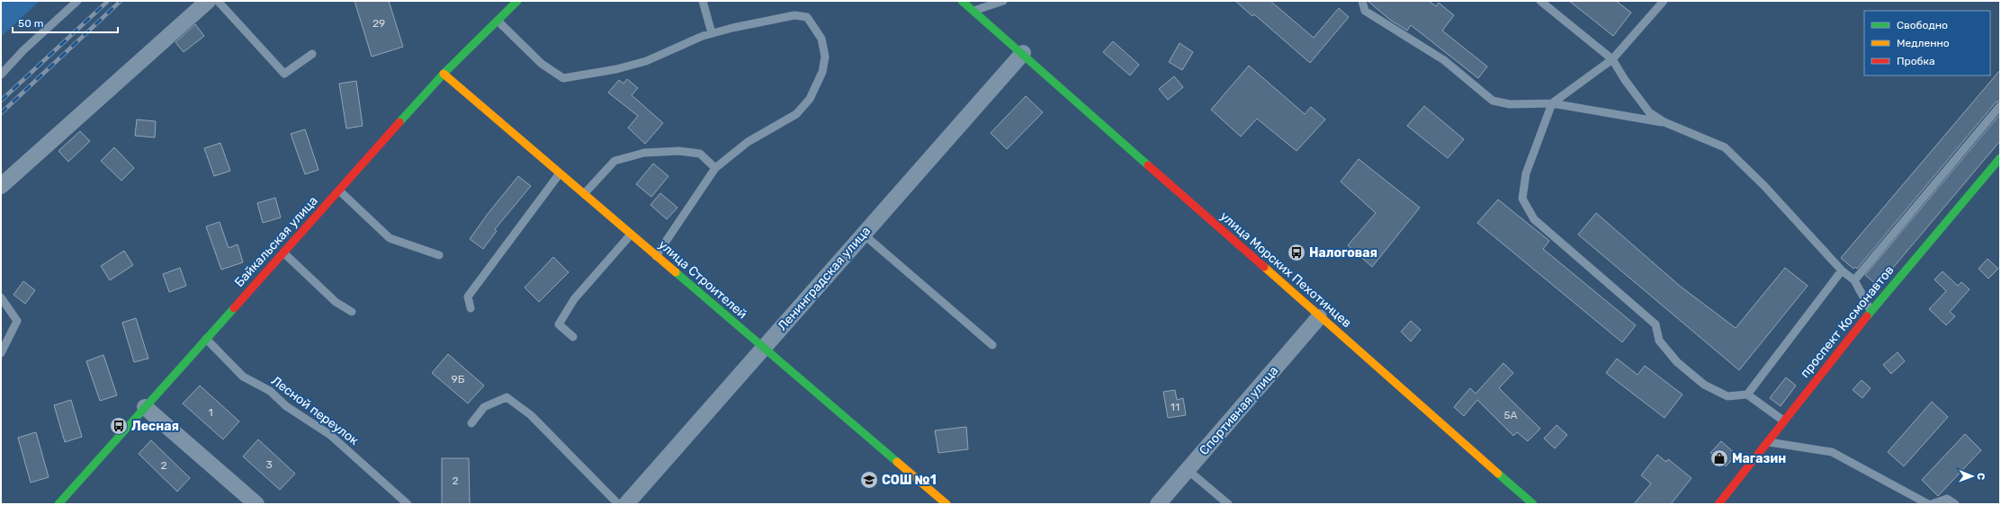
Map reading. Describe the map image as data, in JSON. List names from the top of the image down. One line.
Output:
{"streets":{"street":["Байкальская улица","улица Морских Пехотинцев","Ленинградская улица","улица Строителей","проспект Космонавтов","Спортивная улица"],"lane":["Лесной переулок"]},"crossings":[["Байкальская улица","улица Строителей"],["Байкальская улица","Лесной переулок"],["улица Морских Пехотинцев","Ленинградская улица"],["улица Морских Пехотинцев","Спортивная улица"],["Ленинградская улица","улица Строителей"]],"places":{"bus stop":["Налоговая","Лесная"],"shop":["Магазин"],"school or university":["СОШ №1"]},"house_numbers":["29","9Б","11","1","5А","3","2","2"],"legend":["Свободно","Медленно","Пробка"],"scale_bar":"50 m","north":"right"}
